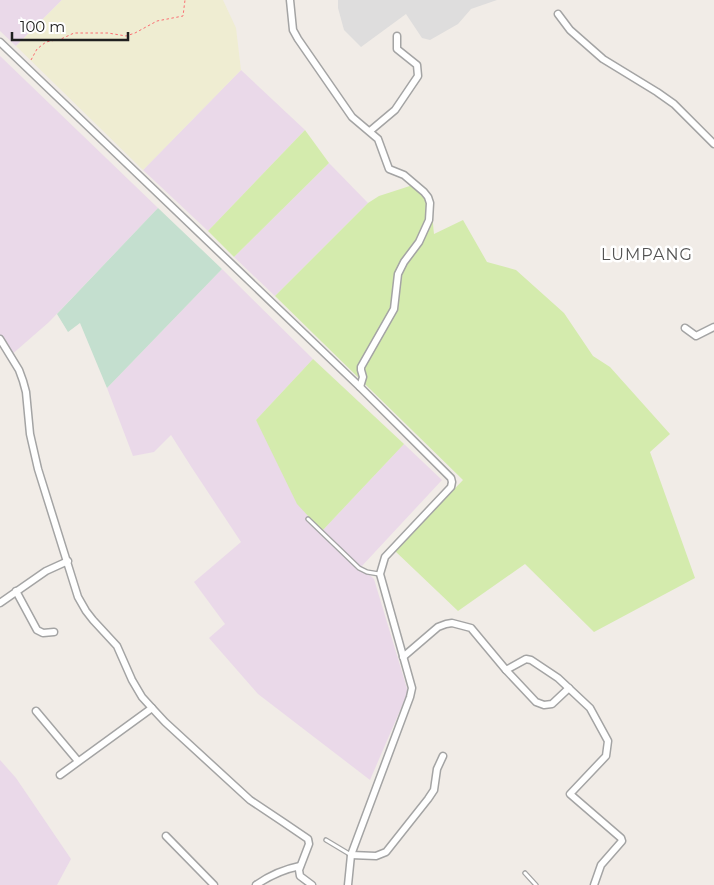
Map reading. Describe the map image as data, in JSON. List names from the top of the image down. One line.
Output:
{"districts":["LUMPANG"],"scale_bar":"100 m"}
